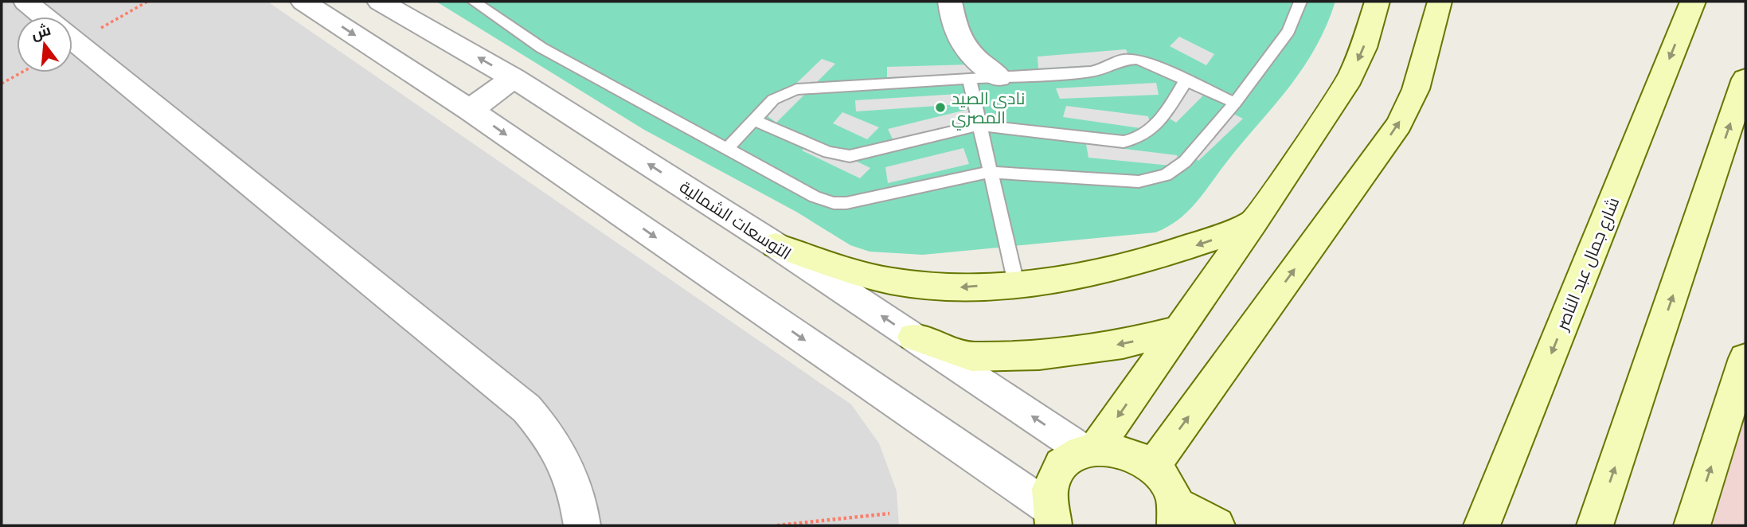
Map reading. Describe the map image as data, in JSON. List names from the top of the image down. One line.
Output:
{"streets":{"street":["التوسعات الشمالية","شارع جمال عبد الناصر"]},"places":["نادى الصيد المصري"],"north":"top"}
